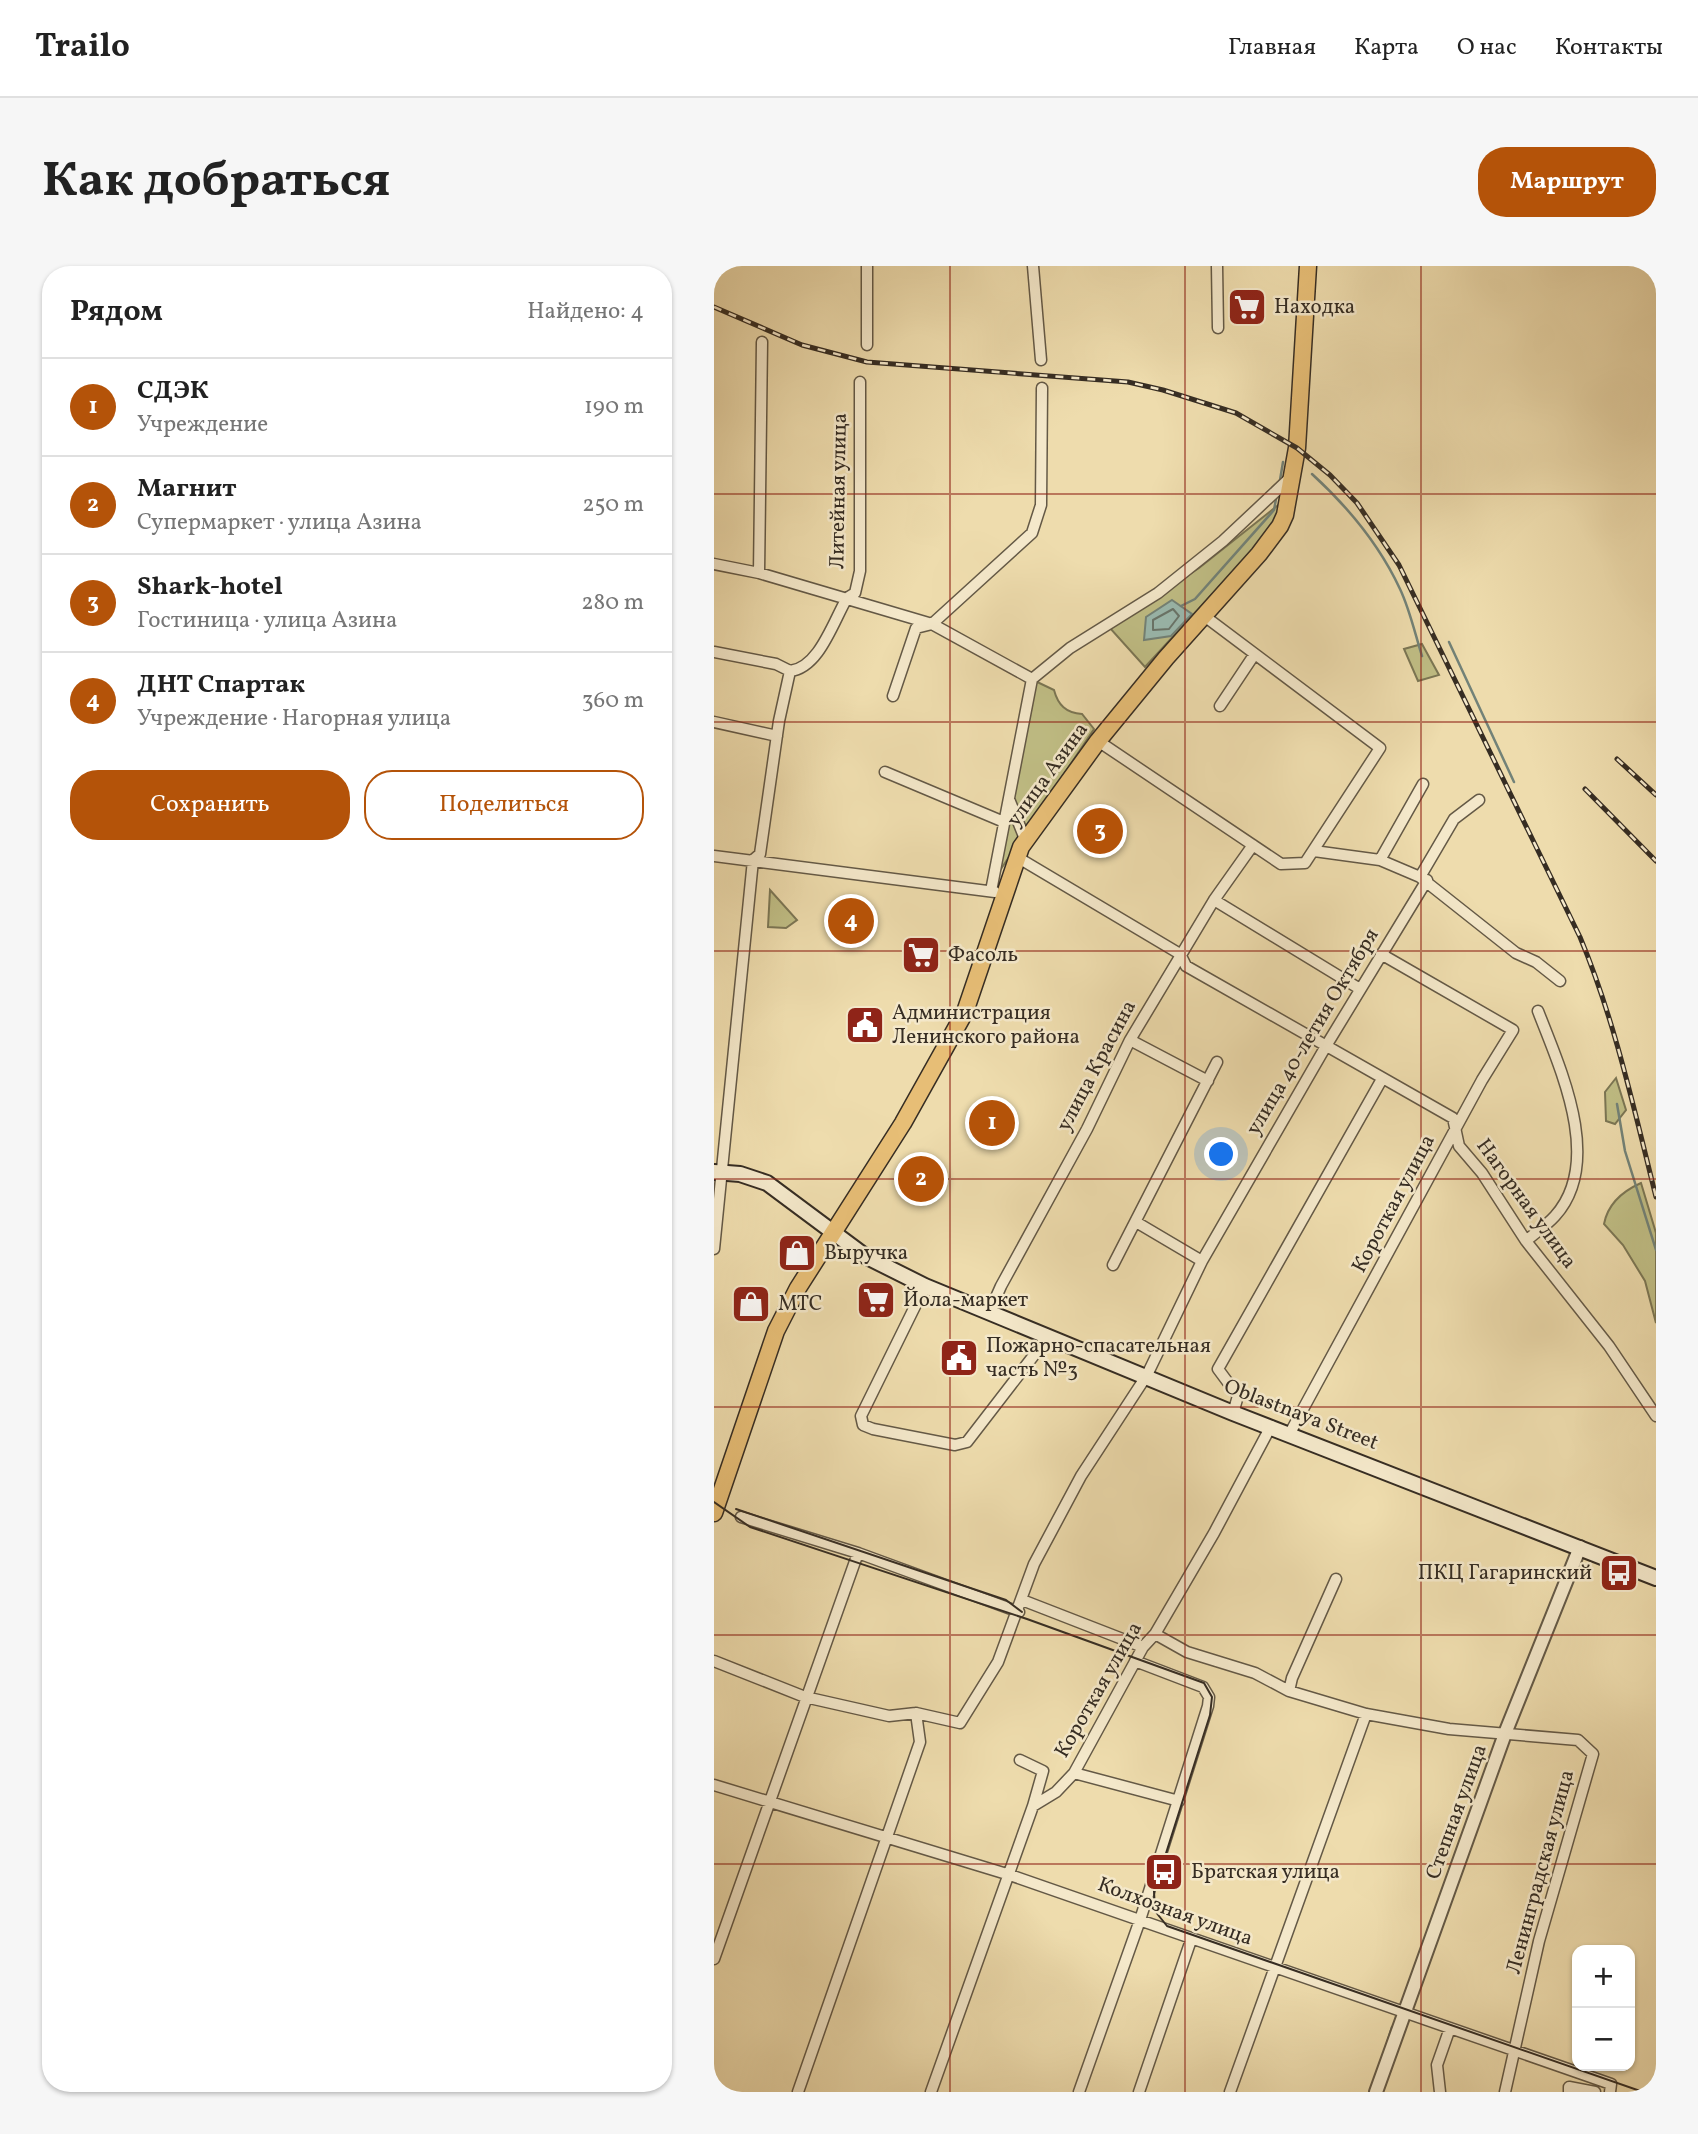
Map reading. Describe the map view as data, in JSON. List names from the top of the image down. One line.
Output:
{"streets":{"main road":["улица Азина","Oblastnaya Street"],"street":["Литейная улица","улица 40-летия Октября","улица Красина","Короткая улица","Нагорная улица","Степная улица","Ленинградская улица","Колхозная улица"]},"crossings":[["улица Азина","Нагорная улица"],["улица Азина","Oblastnaya Street"],["улица 40-летия Октября","Короткая улица"],["улица 40-летия Октября","Нагорная улица"],["улица 40-летия Октября","Oblastnaya Street"],["улица Красина","Нагорная улица"],["улица Красина","Oblastnaya Street"],["Короткая улица","Нагорная улица"],["Короткая улица","Oblastnaya Street"],["Oblastnaya Street","Степная улица"],["Степная улица","Ленинградская улица"],["Степная улица","Колхозная улица"],["Ленинградская улица","Колхозная улица"]],"places":{"supermarket":["Находка","Фасоль","Йола-маркет"],"public building":["Администрация Ленинского района","Пожарно-спасательная часть №3"],"shop":["Выручка","МТС"],"bus stop":["ПКЦ Гагаринский","Братская улица"]},"page":{"header":"Trailo","nav":["Главная","Карта","О нас","Контакты"],"buttons":["Маршрут",["Сохранить","Поделиться"]],"title":"Как добраться","heading":["Рядом","Найдено: 4"],"list":[{"mark":"1","name":"СДЭК","note":"Учреждение","value":"190 m"},{"mark":"2","name":"Магнит","note":"Супермаркет · улица Азина","value":"250 m"},{"mark":"3","name":"Shark-hotel","note":"Гостиница · улица Азина","value":"280 m"},{"mark":"4","name":"ДНТ Спартак","note":"Учреждение · Нагорная улица","value":"360 m"}],"pins":["3","4","1","2"],"map_buttons":["+","−"]}}
